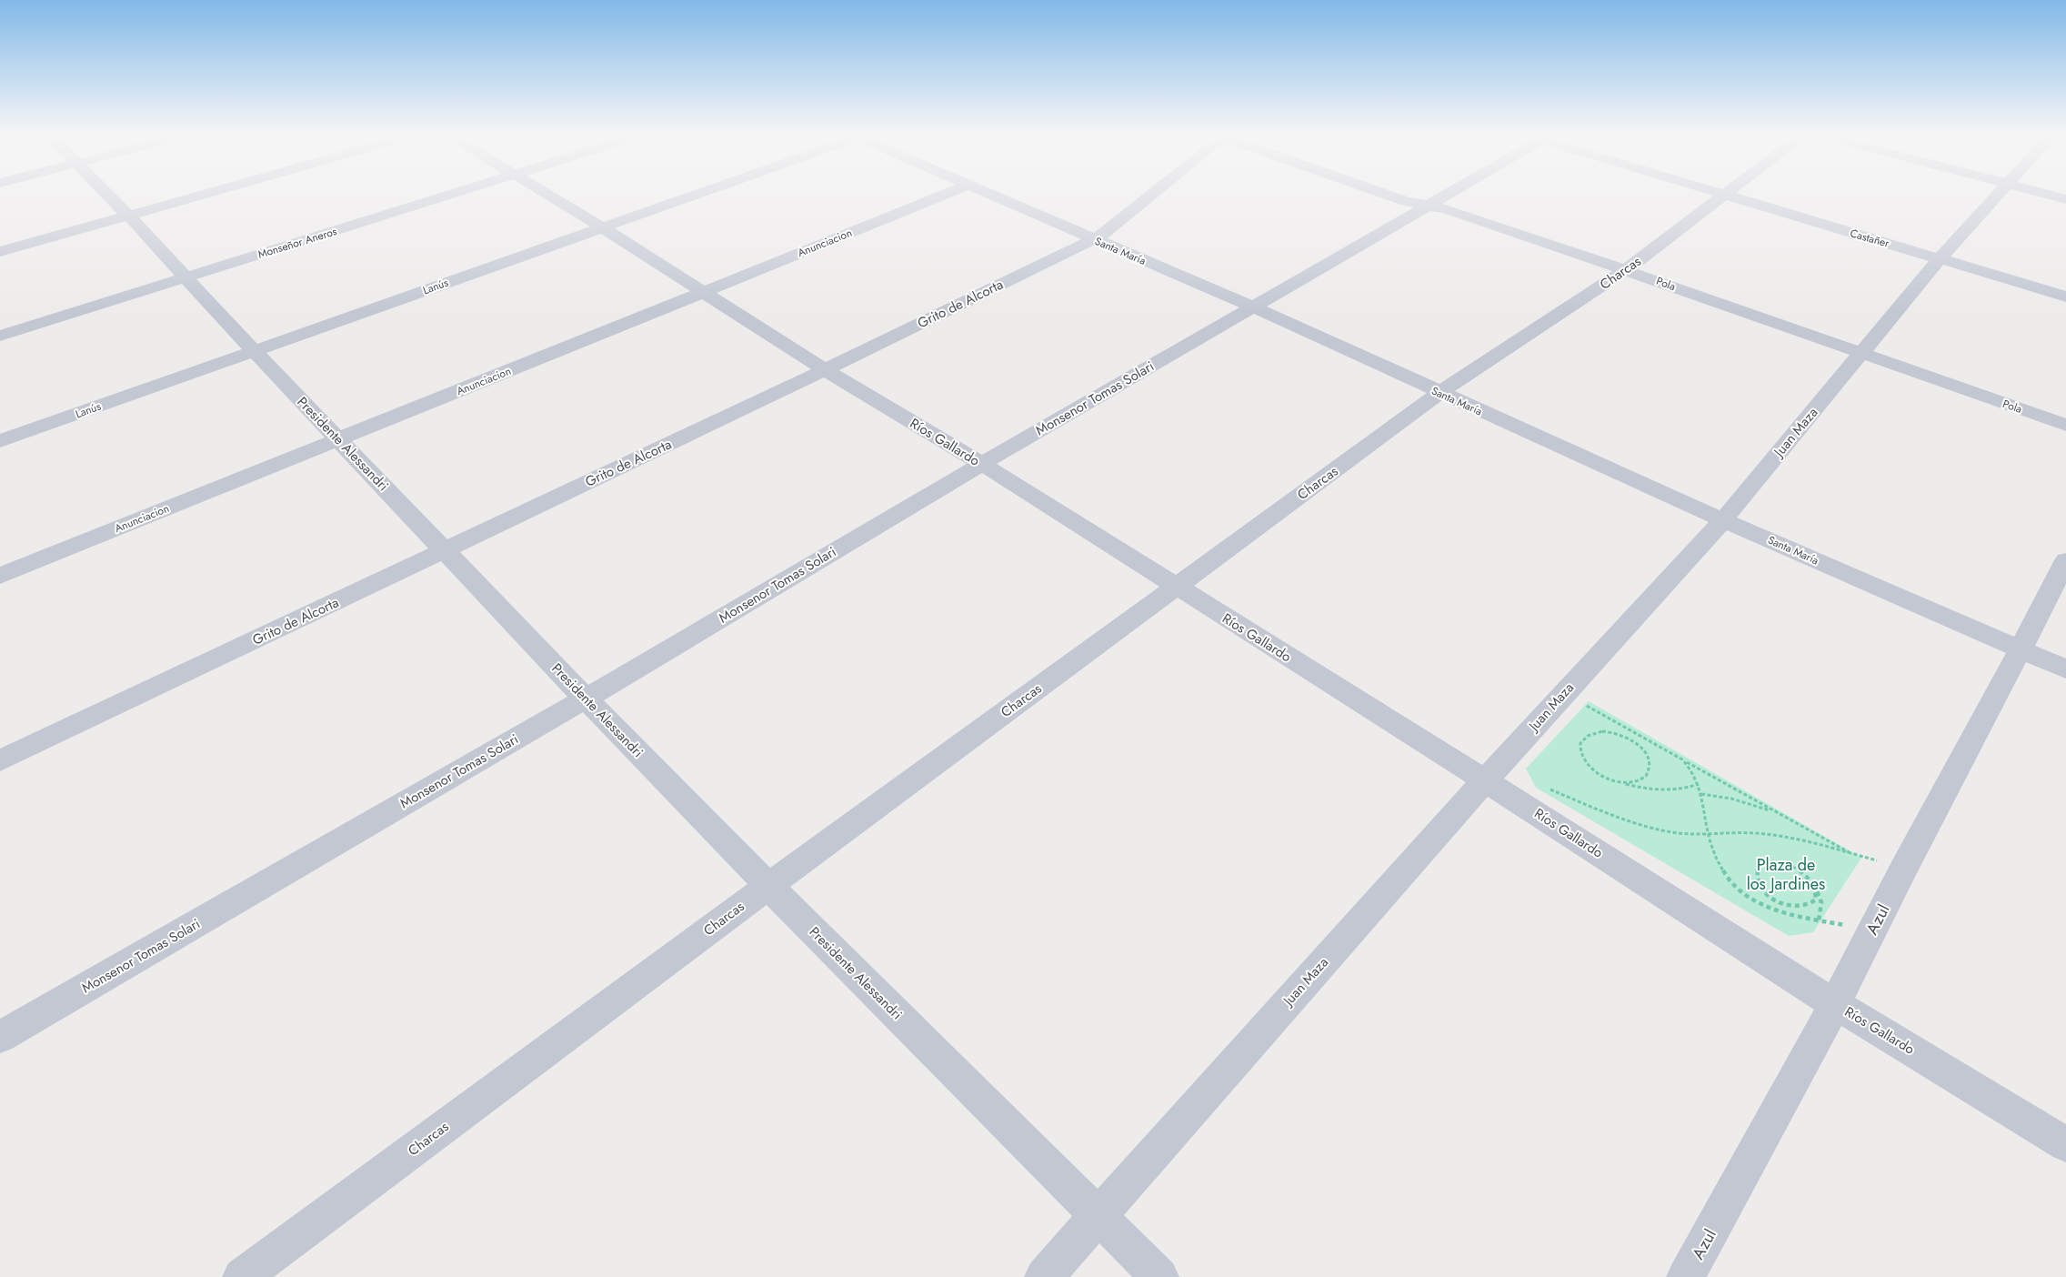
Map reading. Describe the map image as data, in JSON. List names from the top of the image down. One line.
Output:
{"streets":{"street":["Castañer","Monseñor Aneros","Anunciacion","Santa María","Charcas","Pola","Lanús","Grito de Alcorta","Monsenor Tomas Solari","Juan Maza","Ríos Gallardo","Presidente Alessandri","Azul"]},"crossings":[["Castañer","Charcas"],["Castañer","Juan Maza"],["Monseñor Aneros","Presidente Alessandri"],["Anunciacion","Ríos Gallardo"],["Anunciacion","Presidente Alessandri"],["Santa María","Charcas"],["Santa María","Grito de Alcorta"],["Santa María","Monsenor Tomas Solari"],["Santa María","Juan Maza"],["Santa María","Azul"],["Charcas","Pola"],["Charcas","Ríos Gallardo"],["Charcas","Presidente Alessandri"],["Pola","Monsenor Tomas Solari"],["Pola","Juan Maza"],["Lanús","Ríos Gallardo"],["Lanús","Presidente Alessandri"],["Grito de Alcorta","Ríos Gallardo"],["Grito de Alcorta","Presidente Alessandri"],["Monsenor Tomas Solari","Ríos Gallardo"],["Monsenor Tomas Solari","Presidente Alessandri"],["Juan Maza","Ríos Gallardo"],["Juan Maza","Presidente Alessandri"],["Ríos Gallardo","Azul"]],"parks":["Plaza de los Jardines"]}
